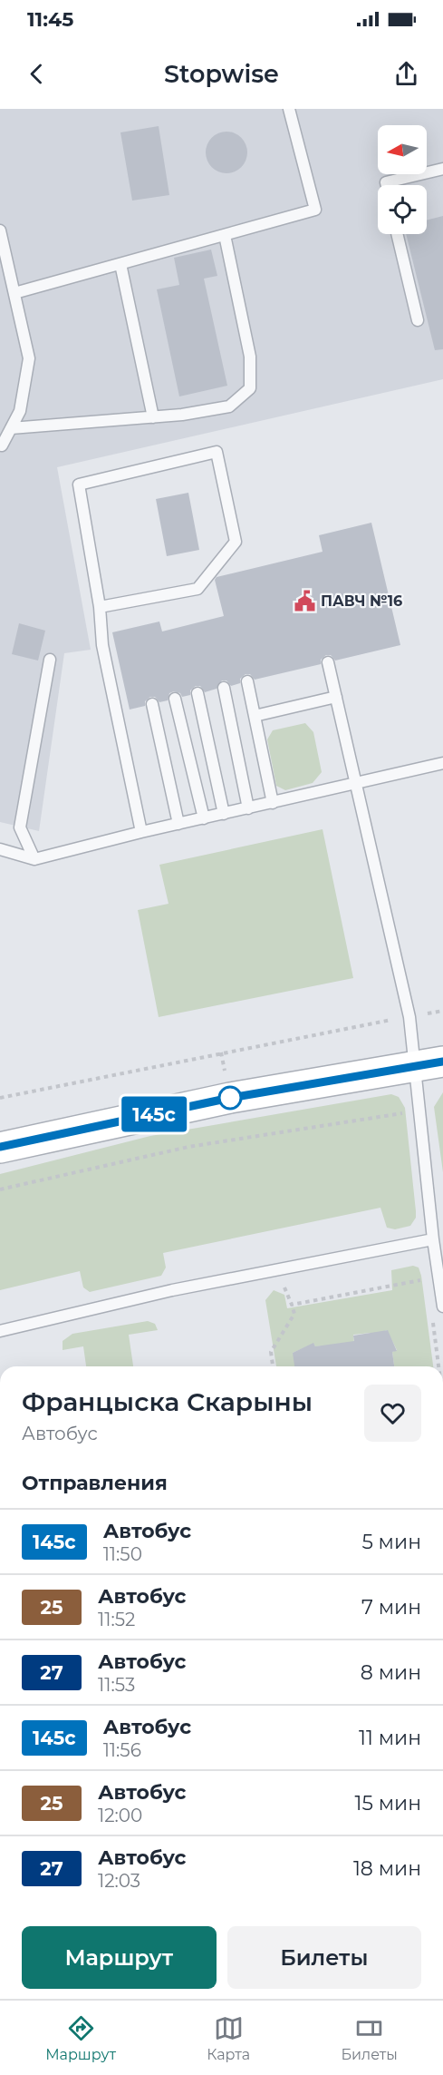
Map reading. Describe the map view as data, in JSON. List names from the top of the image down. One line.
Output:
{"places":{"public building":["ПАВЧ №16"]},"lines":["bus line 145с"],"north":"left","page":{"status":"11:45","header":"Stopwise","on_map":"145с","heading":[["Францыска Скарыны","Автобус"],"Отправления"],"list":[{"mark":"145с","name":"Автобус","note":"11:50","value":"5 мин"},{"mark":"25","name":"Автобус","note":"11:52","value":"7 мин"},{"mark":"27","name":"Автобус","note":"11:53","value":"8 мин"},{"mark":"145с","name":"Автобус","note":"11:56","value":"11 мин"},{"mark":"25","name":"Автобус","note":"12:00","value":"15 мин"},{"mark":"27","name":"Автобус","note":"12:03","value":"18 мин"}],"buttons":["Маршрут","Билеты"],"tabs":["Маршрут","Карта","Билеты"]}}
